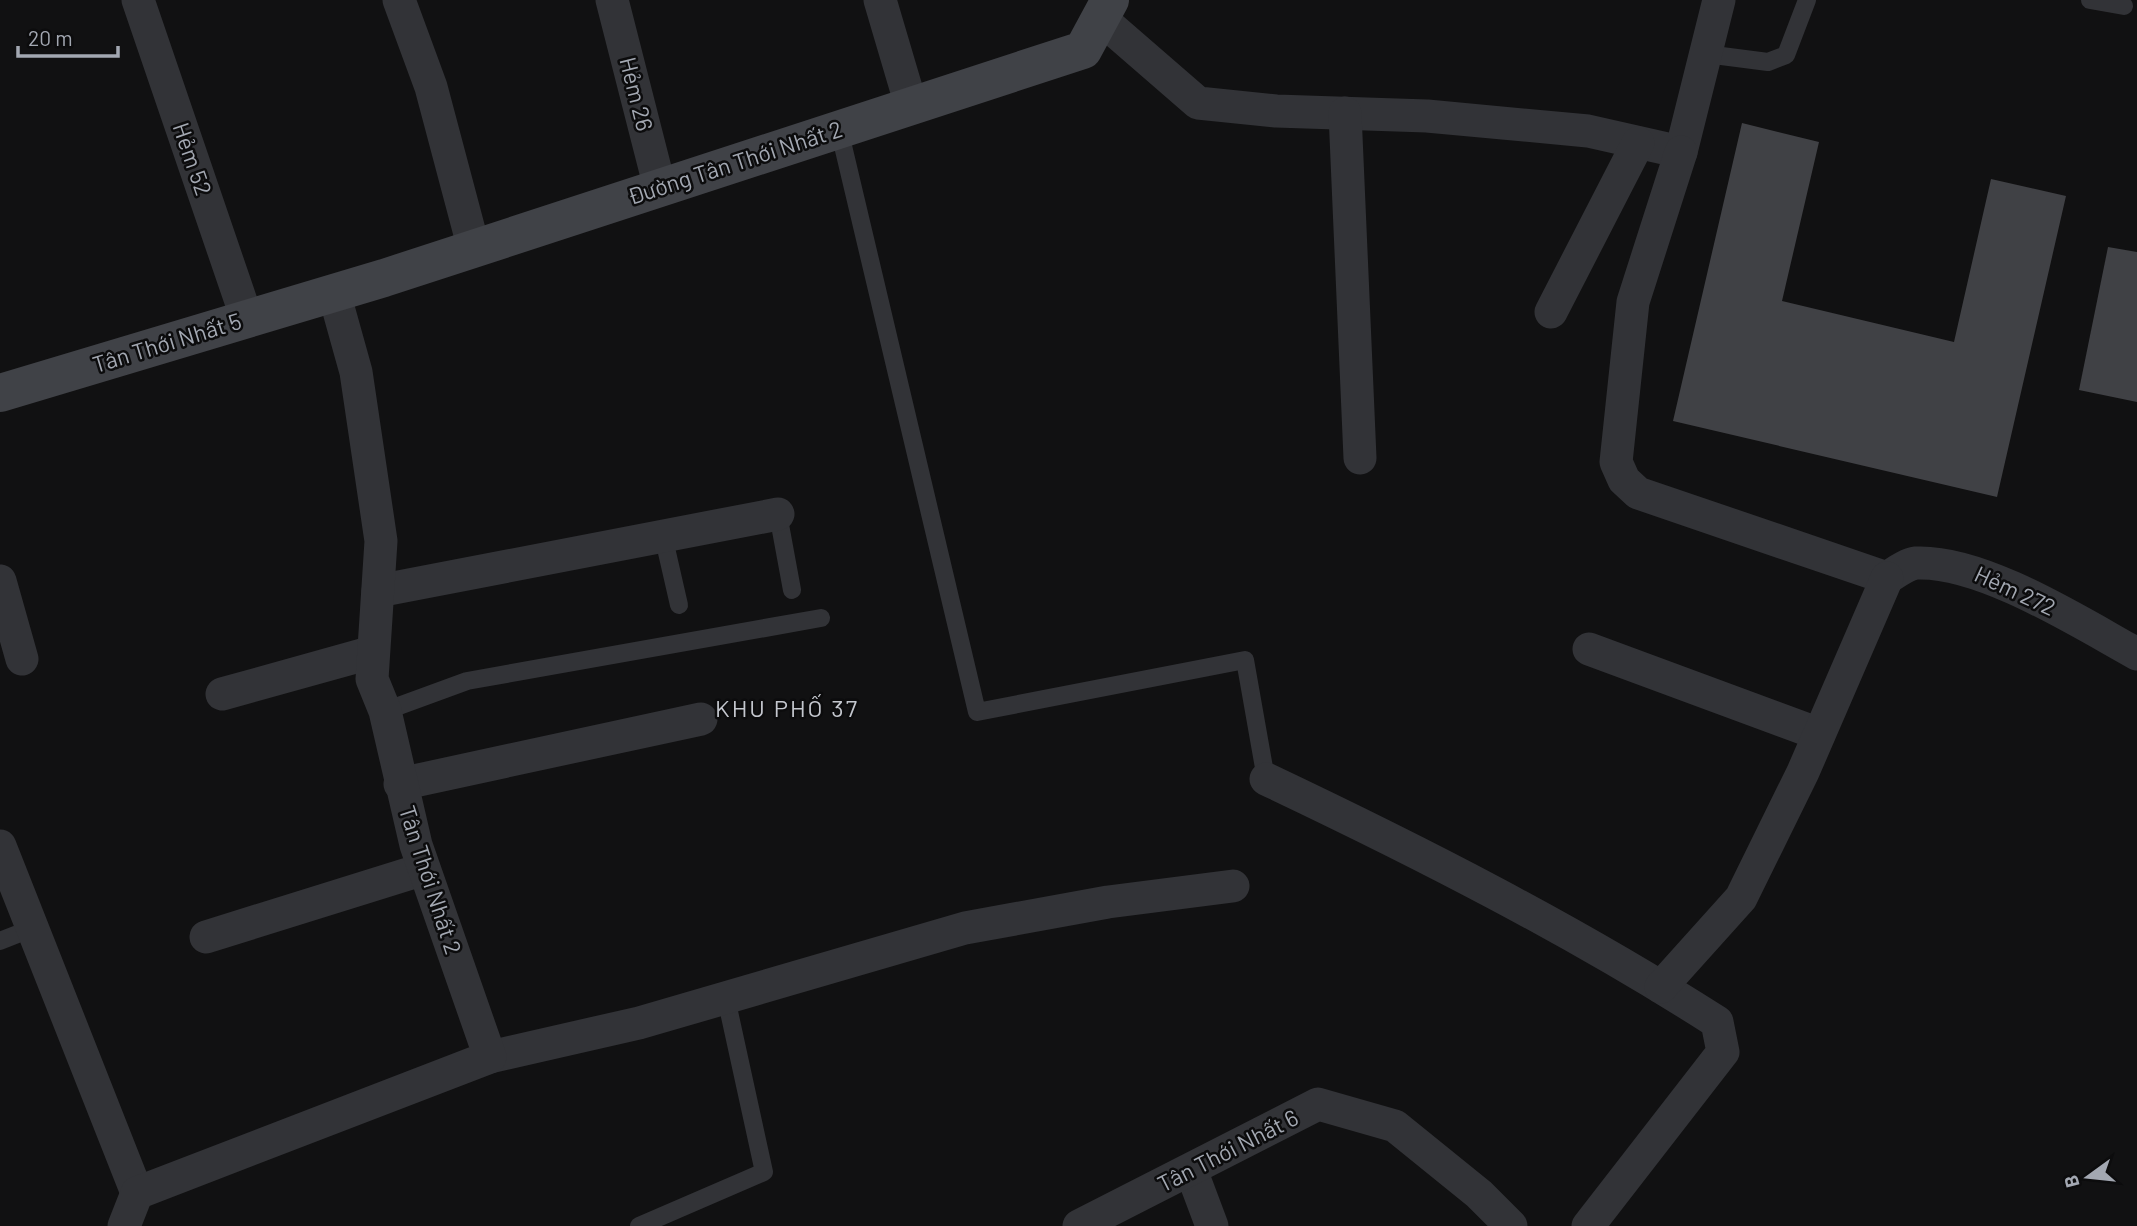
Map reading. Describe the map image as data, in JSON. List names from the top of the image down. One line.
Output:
{"streets":{"street":["Hẻm 26","Hẻm 52","Đường Tân Thới Nhất 2","Tân Thới Nhất 5","Hẻm 272","Tân Thới Nhất 2","Tân Thới Nhất 6"]},"crossings":[["Hẻm 26","Đường Tân Thới Nhất 2"],["Hẻm 52","Tân Thới Nhất 5"],["Đường Tân Thới Nhất 2","Tân Thới Nhất 5"],["Đường Tân Thới Nhất 2","Tân Thới Nhất 2"],["Tân Thới Nhất 5","Tân Thới Nhất 2"]],"districts":["KHU PHỐ 37"],"scale_bar":"20 m","north":"left"}
